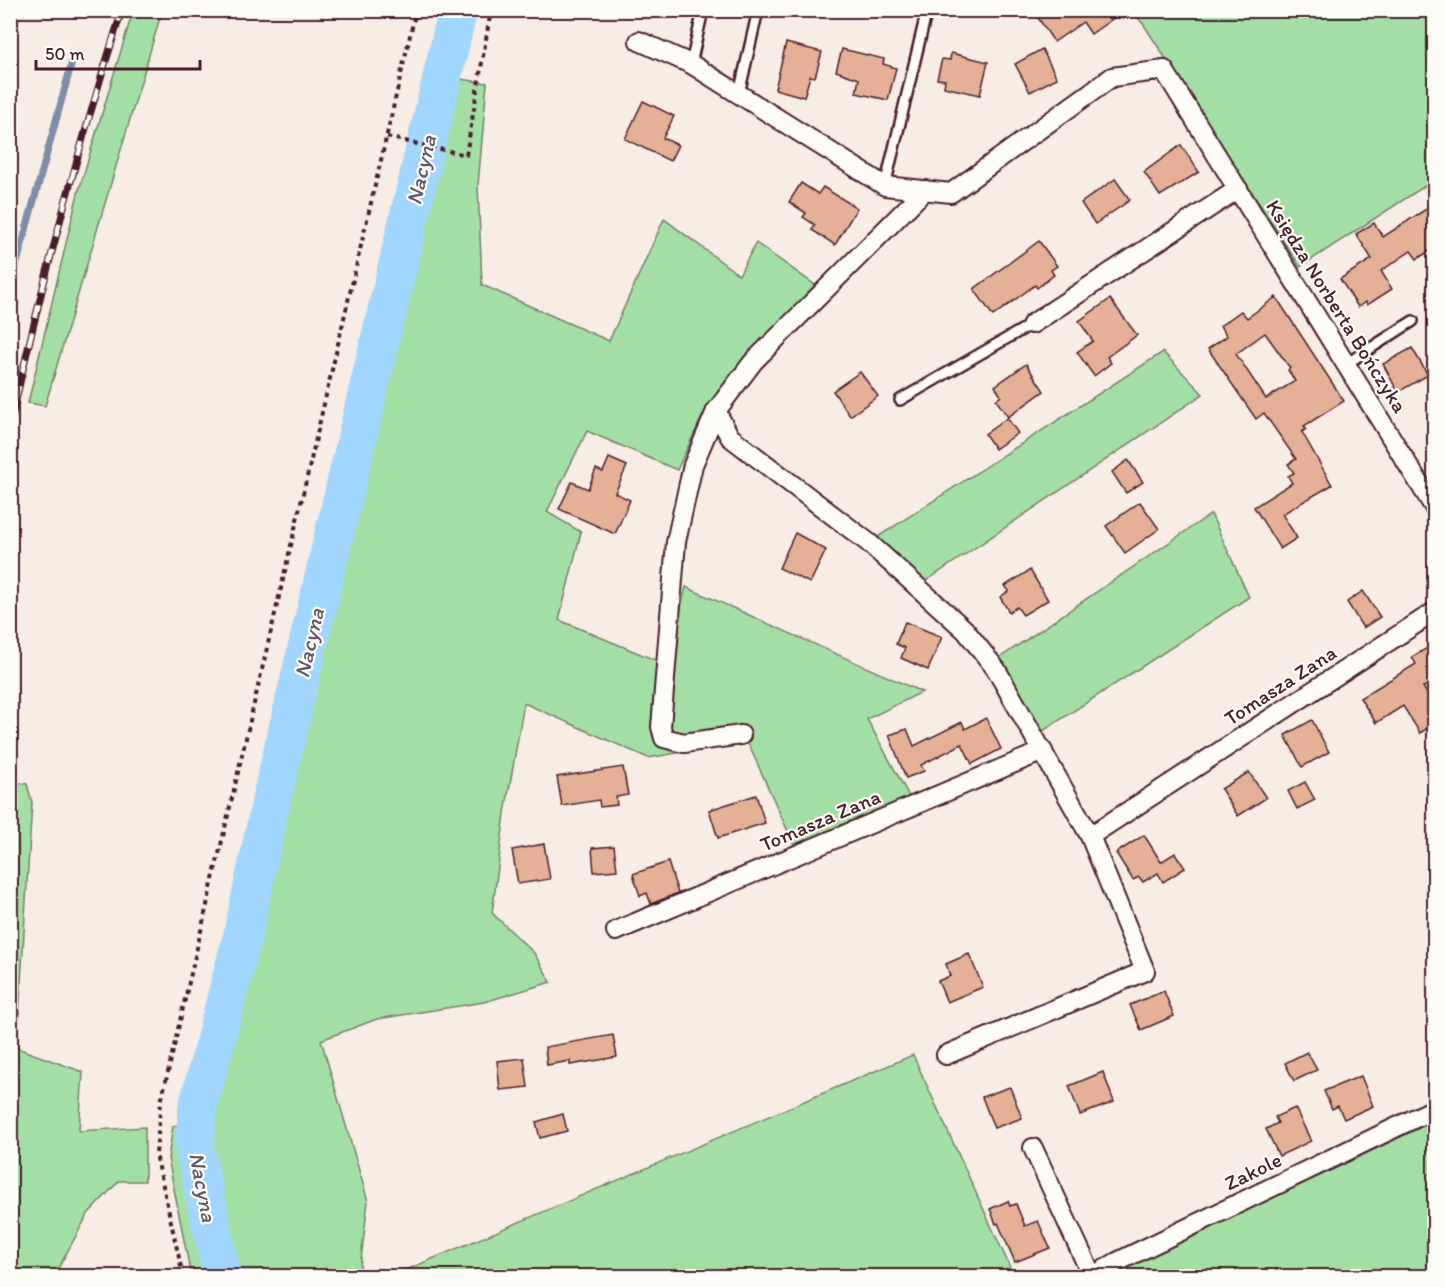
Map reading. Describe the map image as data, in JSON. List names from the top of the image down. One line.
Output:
{"streets":{"street":["Księdza Norberta Bończyka","Tomasza Zana","Zakole"]},"water":["Nacyna"],"scale_bar":"50 m"}
